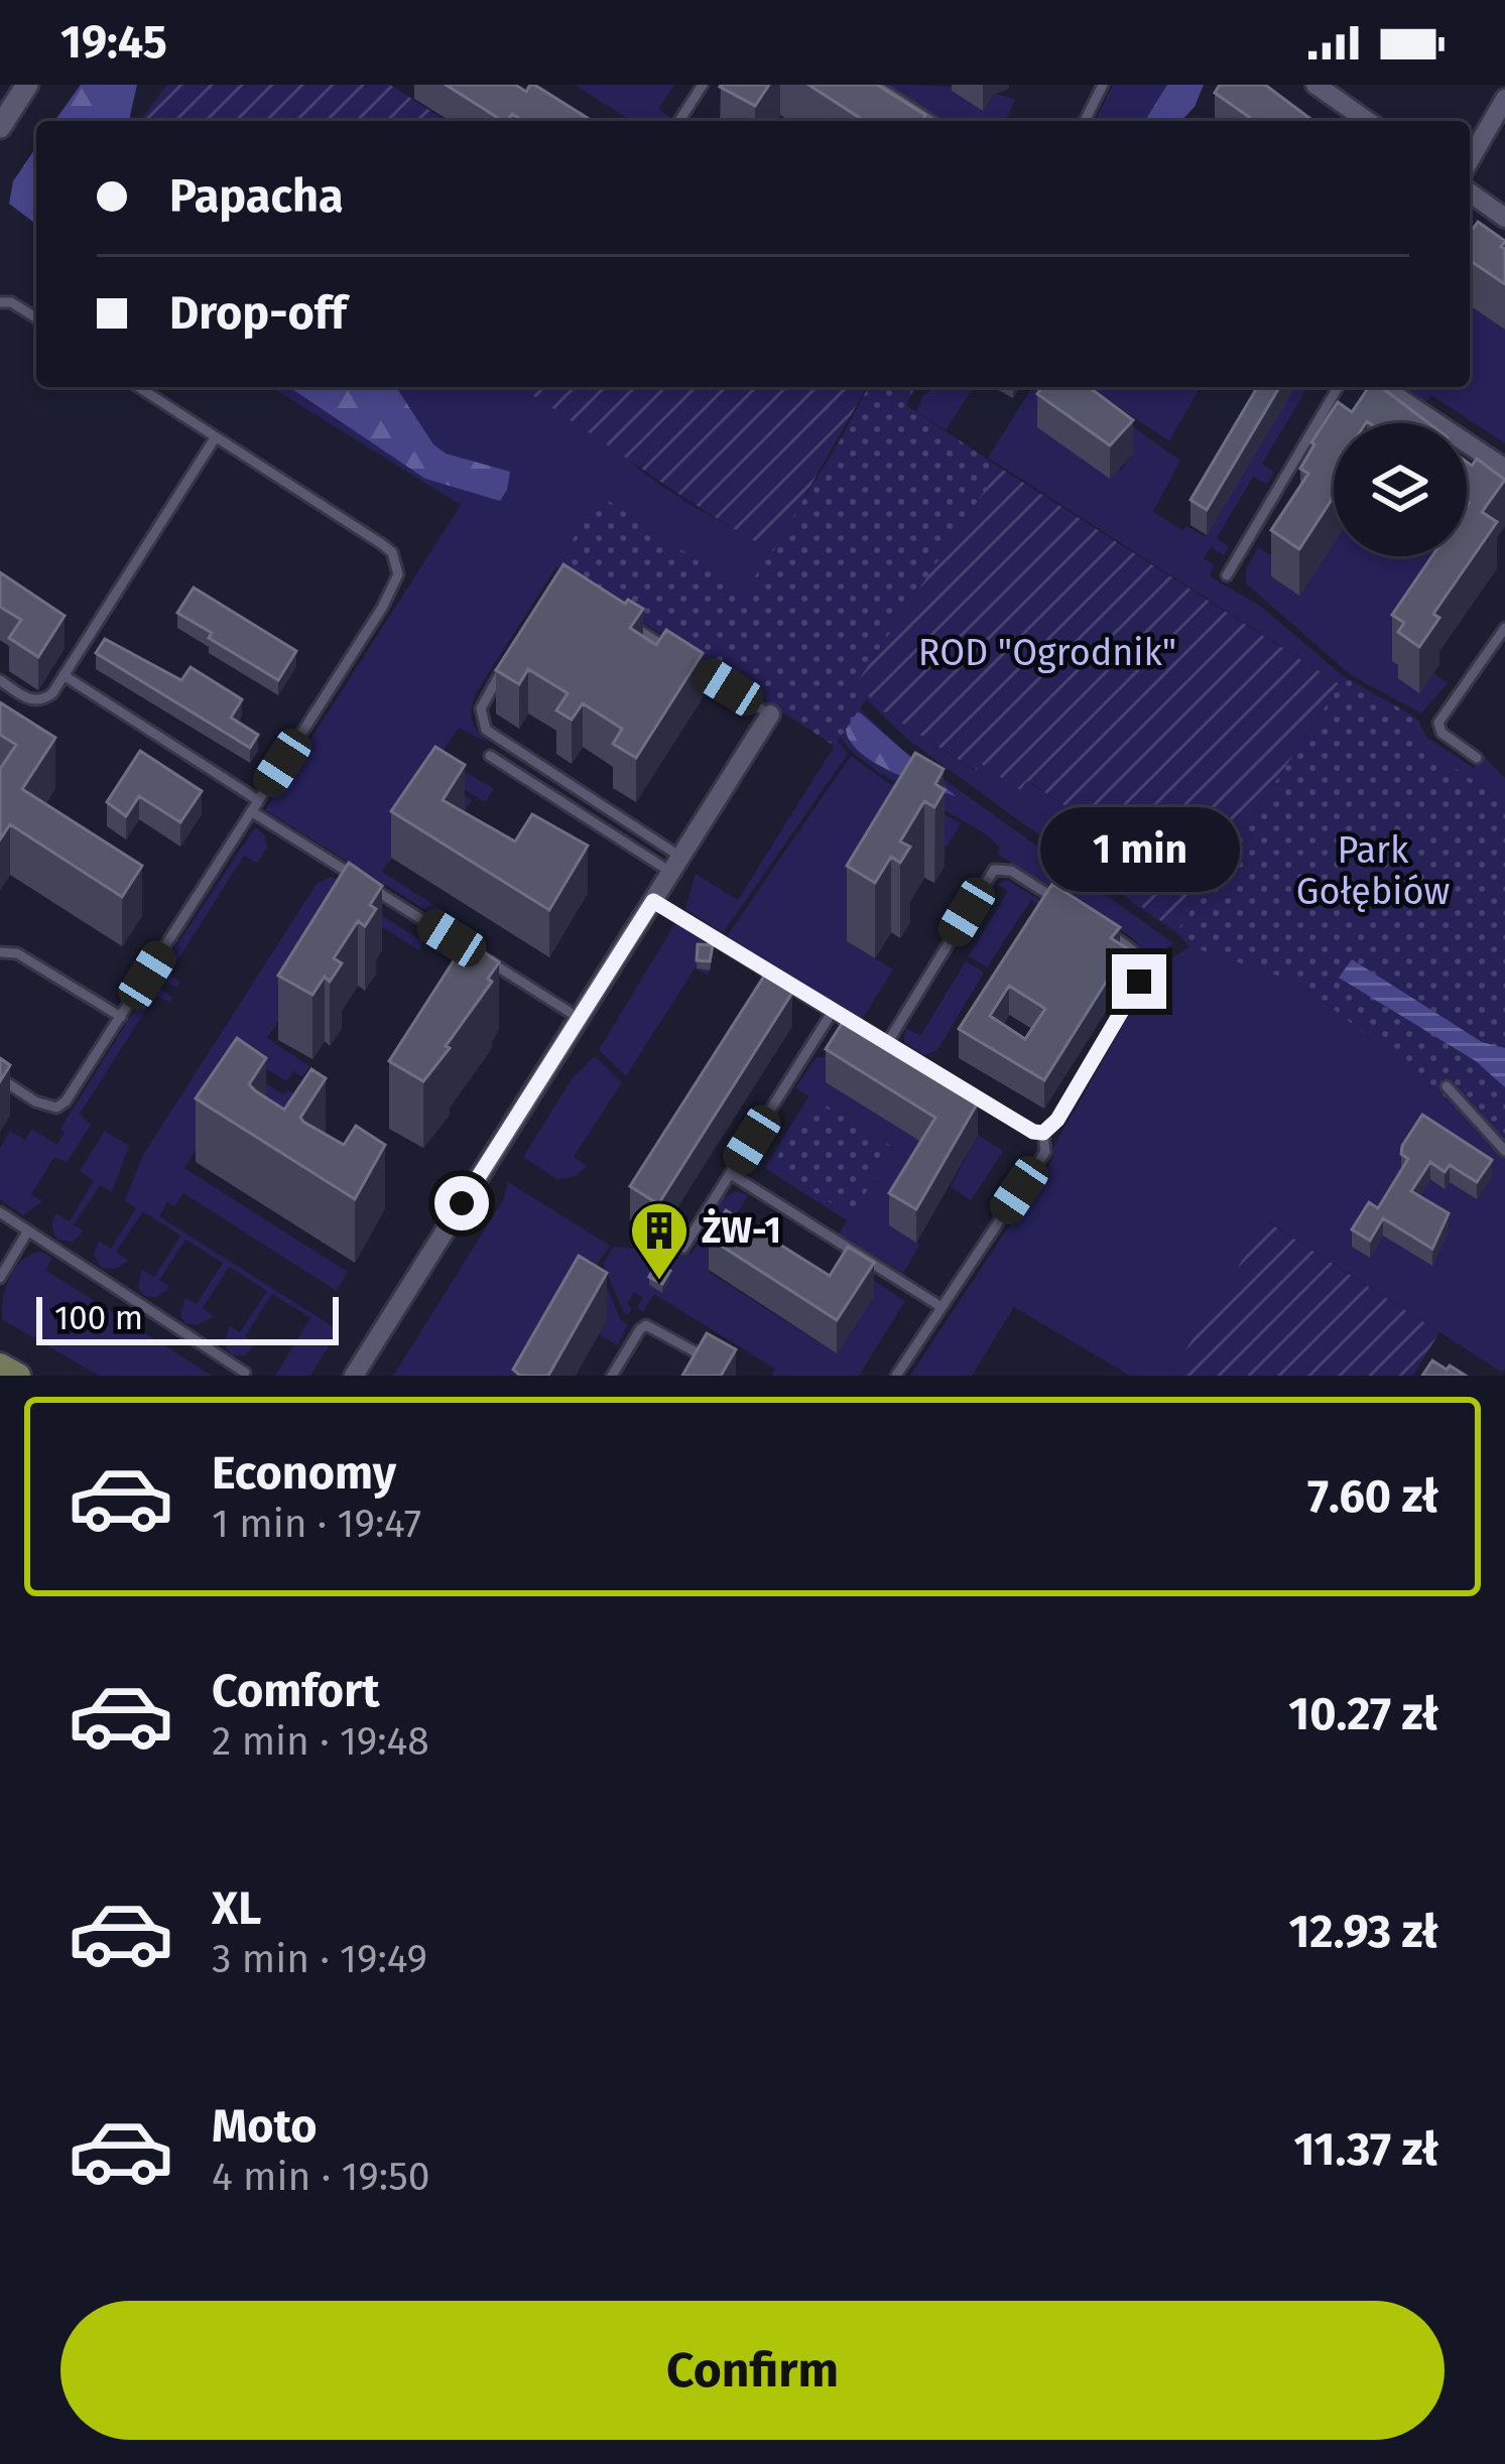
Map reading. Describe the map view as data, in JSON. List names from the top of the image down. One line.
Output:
{"parks":["ROD \"Ogrodnik\"","Park Gołębiów"],"places":{"building":["ŻW-1"]},"scale_bar":"100 m","page":{"status":"19:45","banner":["Papacha","Drop-off"],"bubble":"1 min","scale":"100 m","list":[{"name":"Economy","note":"1 min · 19:47","value":"7.60 zł"},{"name":"Comfort","note":"2 min · 19:48","value":"10.27 zł"},{"name":"XL","note":"3 min · 19:49","value":"12.93 zł"},{"name":"Moto","note":"4 min · 19:50","value":"11.37 zł"}],"buttons":"Confirm"}}
